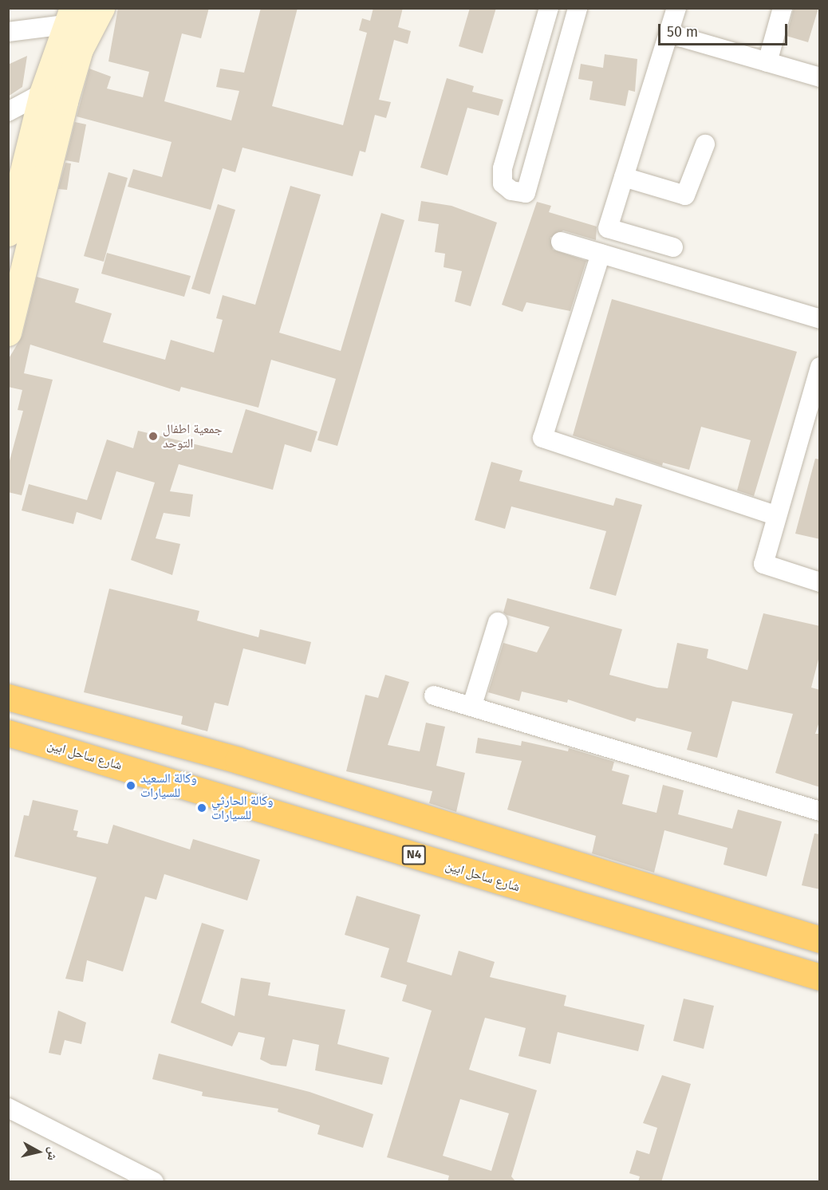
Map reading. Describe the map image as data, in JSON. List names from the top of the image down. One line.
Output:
{"streets":{"highway":["شارع ساحل ابين","N4"]},"places":["جمعية اطفال التوحد","وكالة السعيد للسيارات","وكالة الحارثي للسيارات"],"scale_bar":"50 m","north":"right"}
